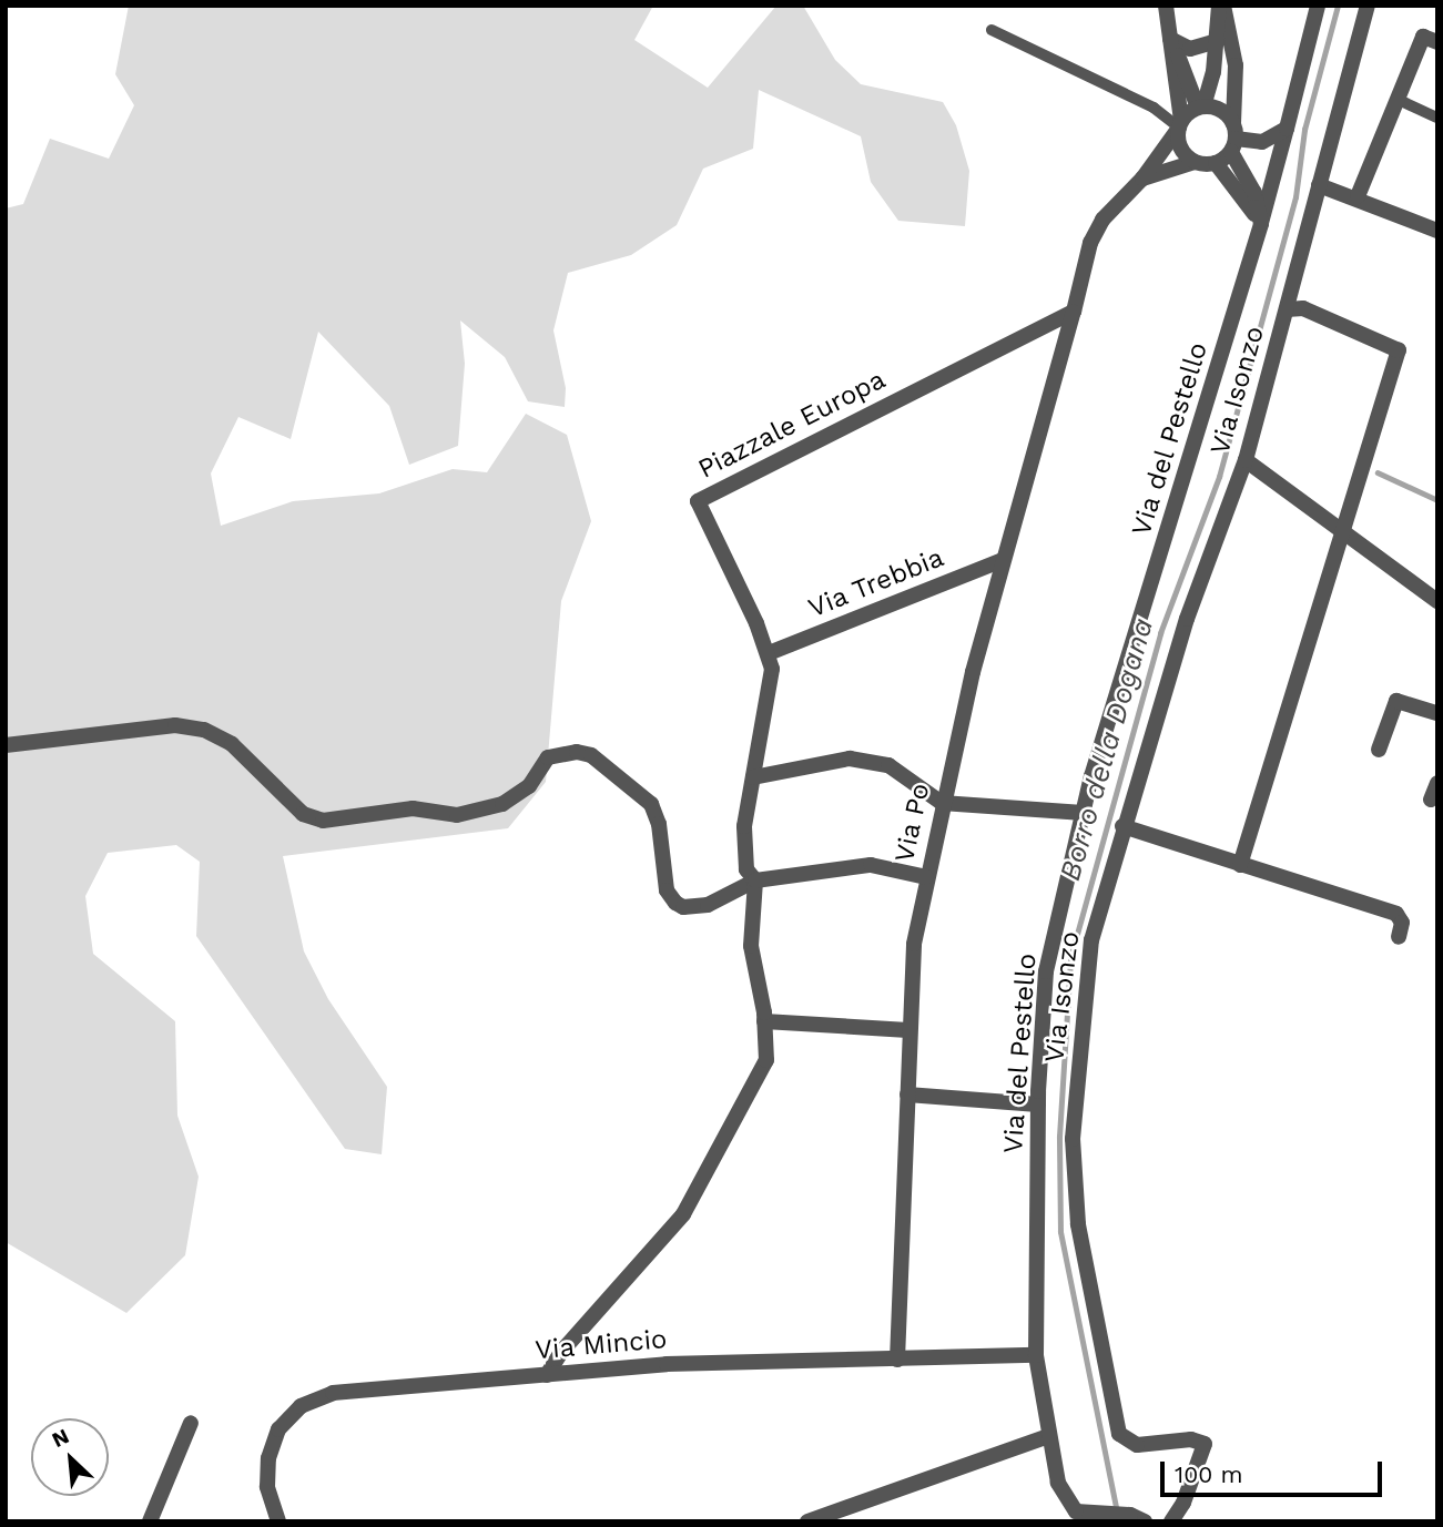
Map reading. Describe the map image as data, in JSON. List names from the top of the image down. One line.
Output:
{"streets":{"street":["Via Isonzo","Piazzale Europa","Via del Pestello","Via Trebbia","Via Po","Via Mincio"]},"crossings":[["Piazzale Europa","Via Trebbia"],["Piazzale Europa","Via Po"],["Piazzale Europa","Via Mincio"],["Via del Pestello","Via Mincio"],["Via Trebbia","Via Po"],["Via Po","Via Mincio"]],"water":["Borro della Dogana"],"scale_bar":"100 m","north":"top left"}
